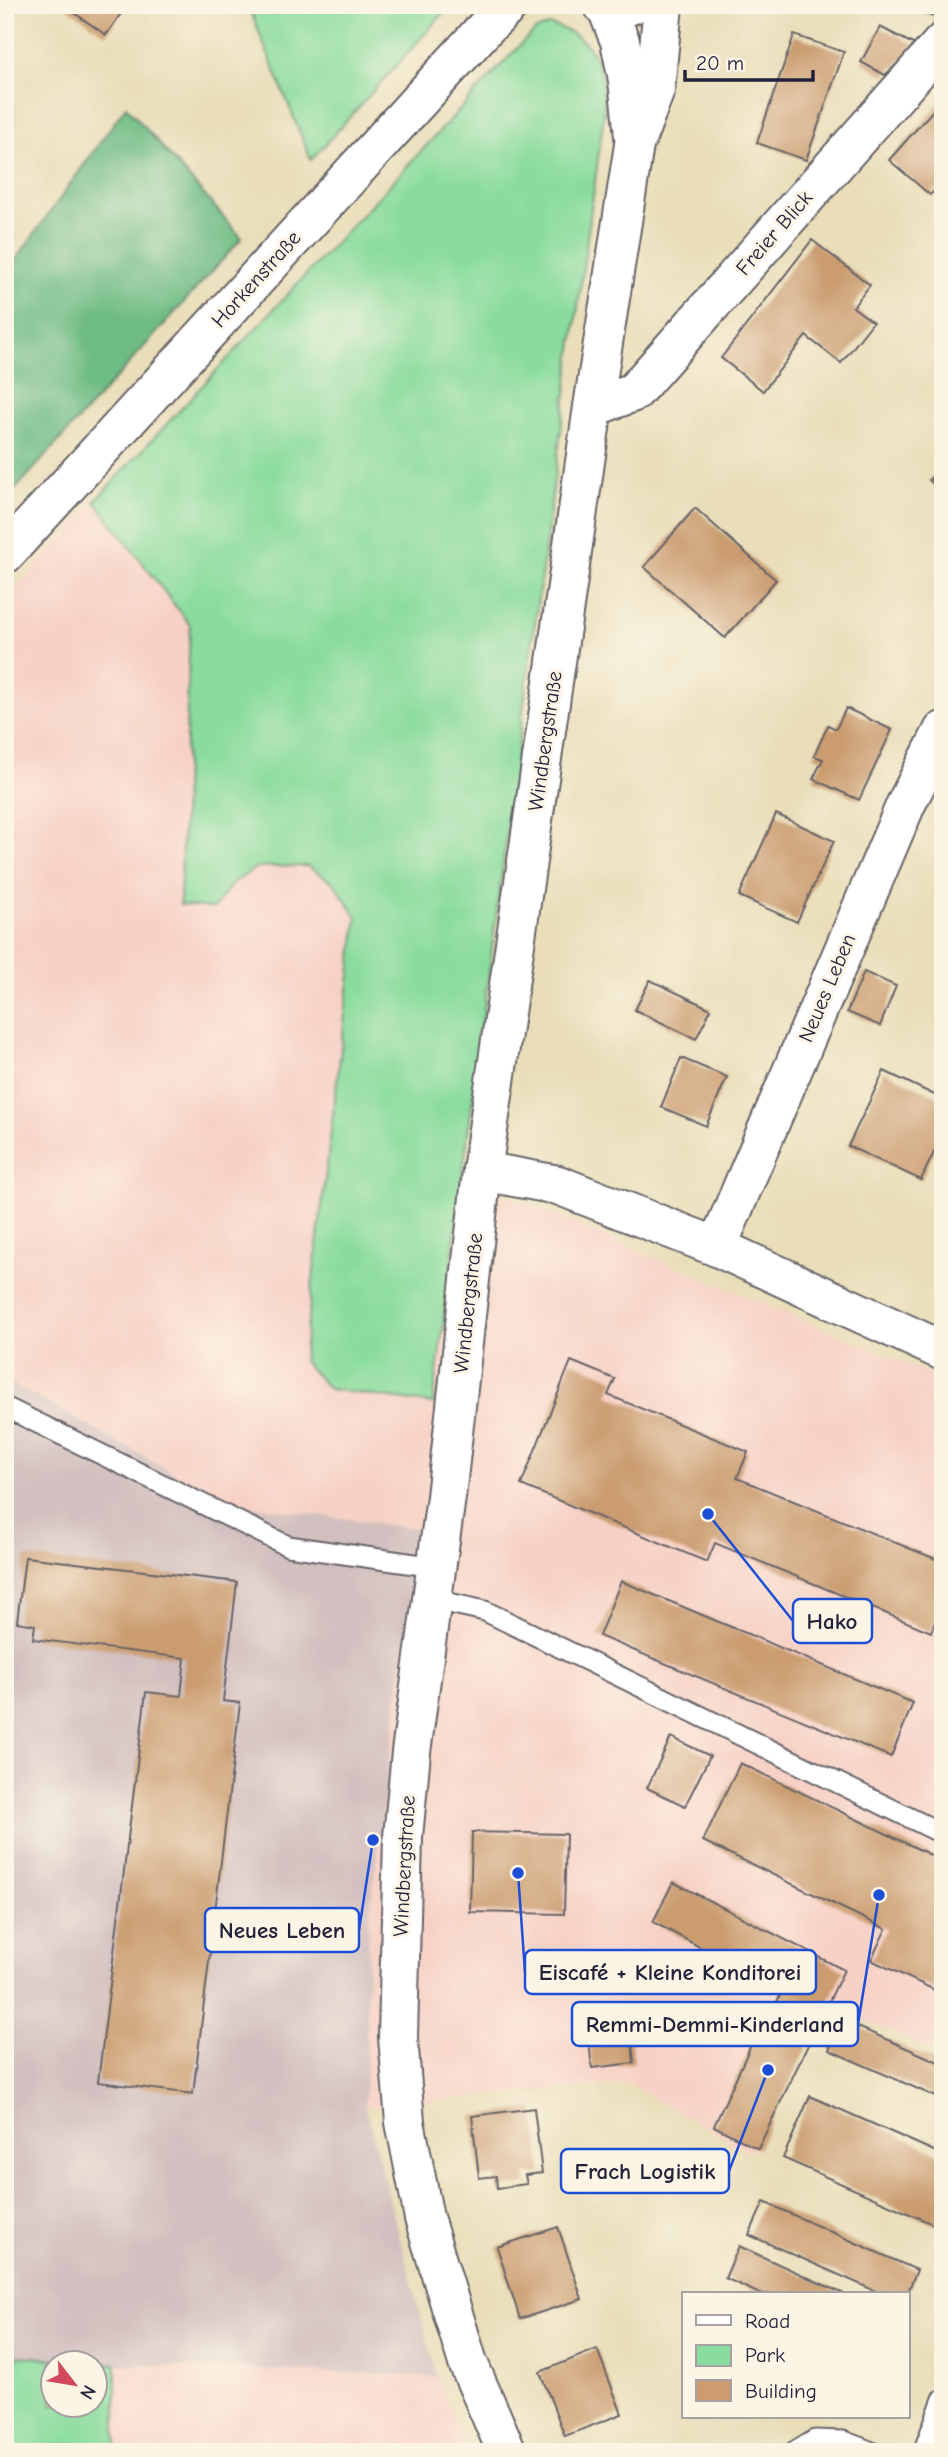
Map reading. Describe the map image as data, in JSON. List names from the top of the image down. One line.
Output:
{"streets":{"street":["Freier Blick","Horkenstraße","Windbergstraße","Neues Leben"]},"crossings":[["Freier Blick","Windbergstraße"]],"places":["Hako","Neues Leben","Eiscafé + Kleine Konditorei","Remmi-Demmi-Kinderland","Frach Logistik"],"legend":["Road","Park","Building"],"scale_bar":"20 m","north":"bottom right"}
